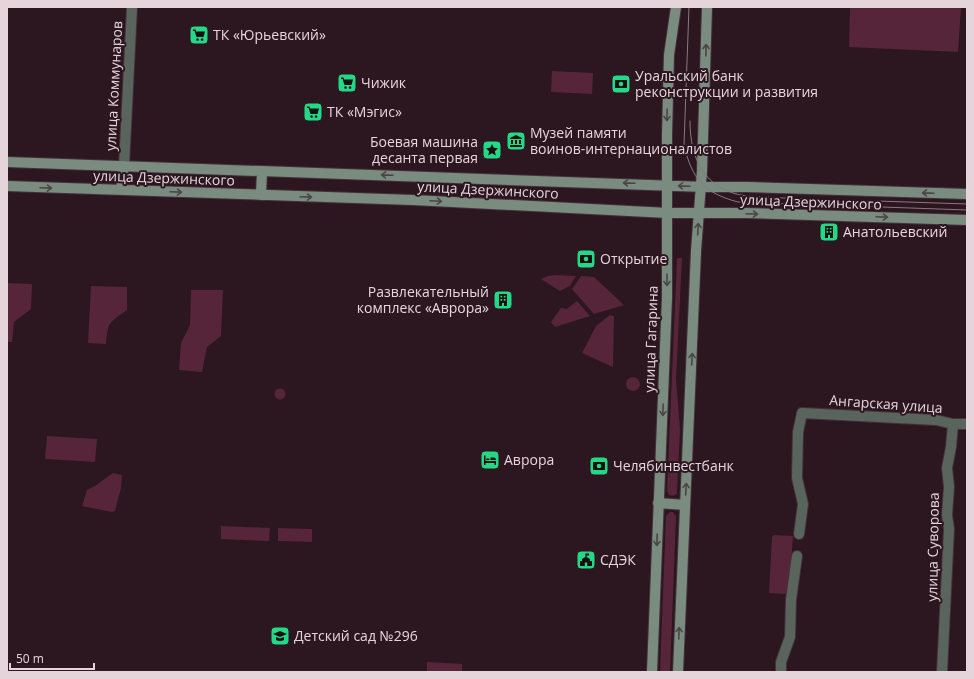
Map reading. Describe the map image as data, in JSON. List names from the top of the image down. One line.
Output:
{"streets":{"main road":["улица Коммунаров","улица Дзержинского","улица Гагарина"],"street":["Ангарская улица","улица Суворова"]},"crossings":[["улица Коммунаров","улица Дзержинского"],["улица Дзержинского","улица Гагарина"],["Ангарская улица","улица Суворова"]],"places":{"supermarket":["ТК «Юрьевский»","Чижик","ТК «Мэгис»"],"bank":["Уральский банк реконструкции и развития","Открытие","Челябинвестбанк"],"museum":["Музей памяти воинов-интернационалистов"],"place":["Боевая машина десанта первая"],"building":["Анатольевский","Развлекательный комплекс «Аврора»"],"hotel":["Аврора"],"public building":["СДЭК"],"school or university":["Детский сад №296"]},"scale_bar":"50 m"}
